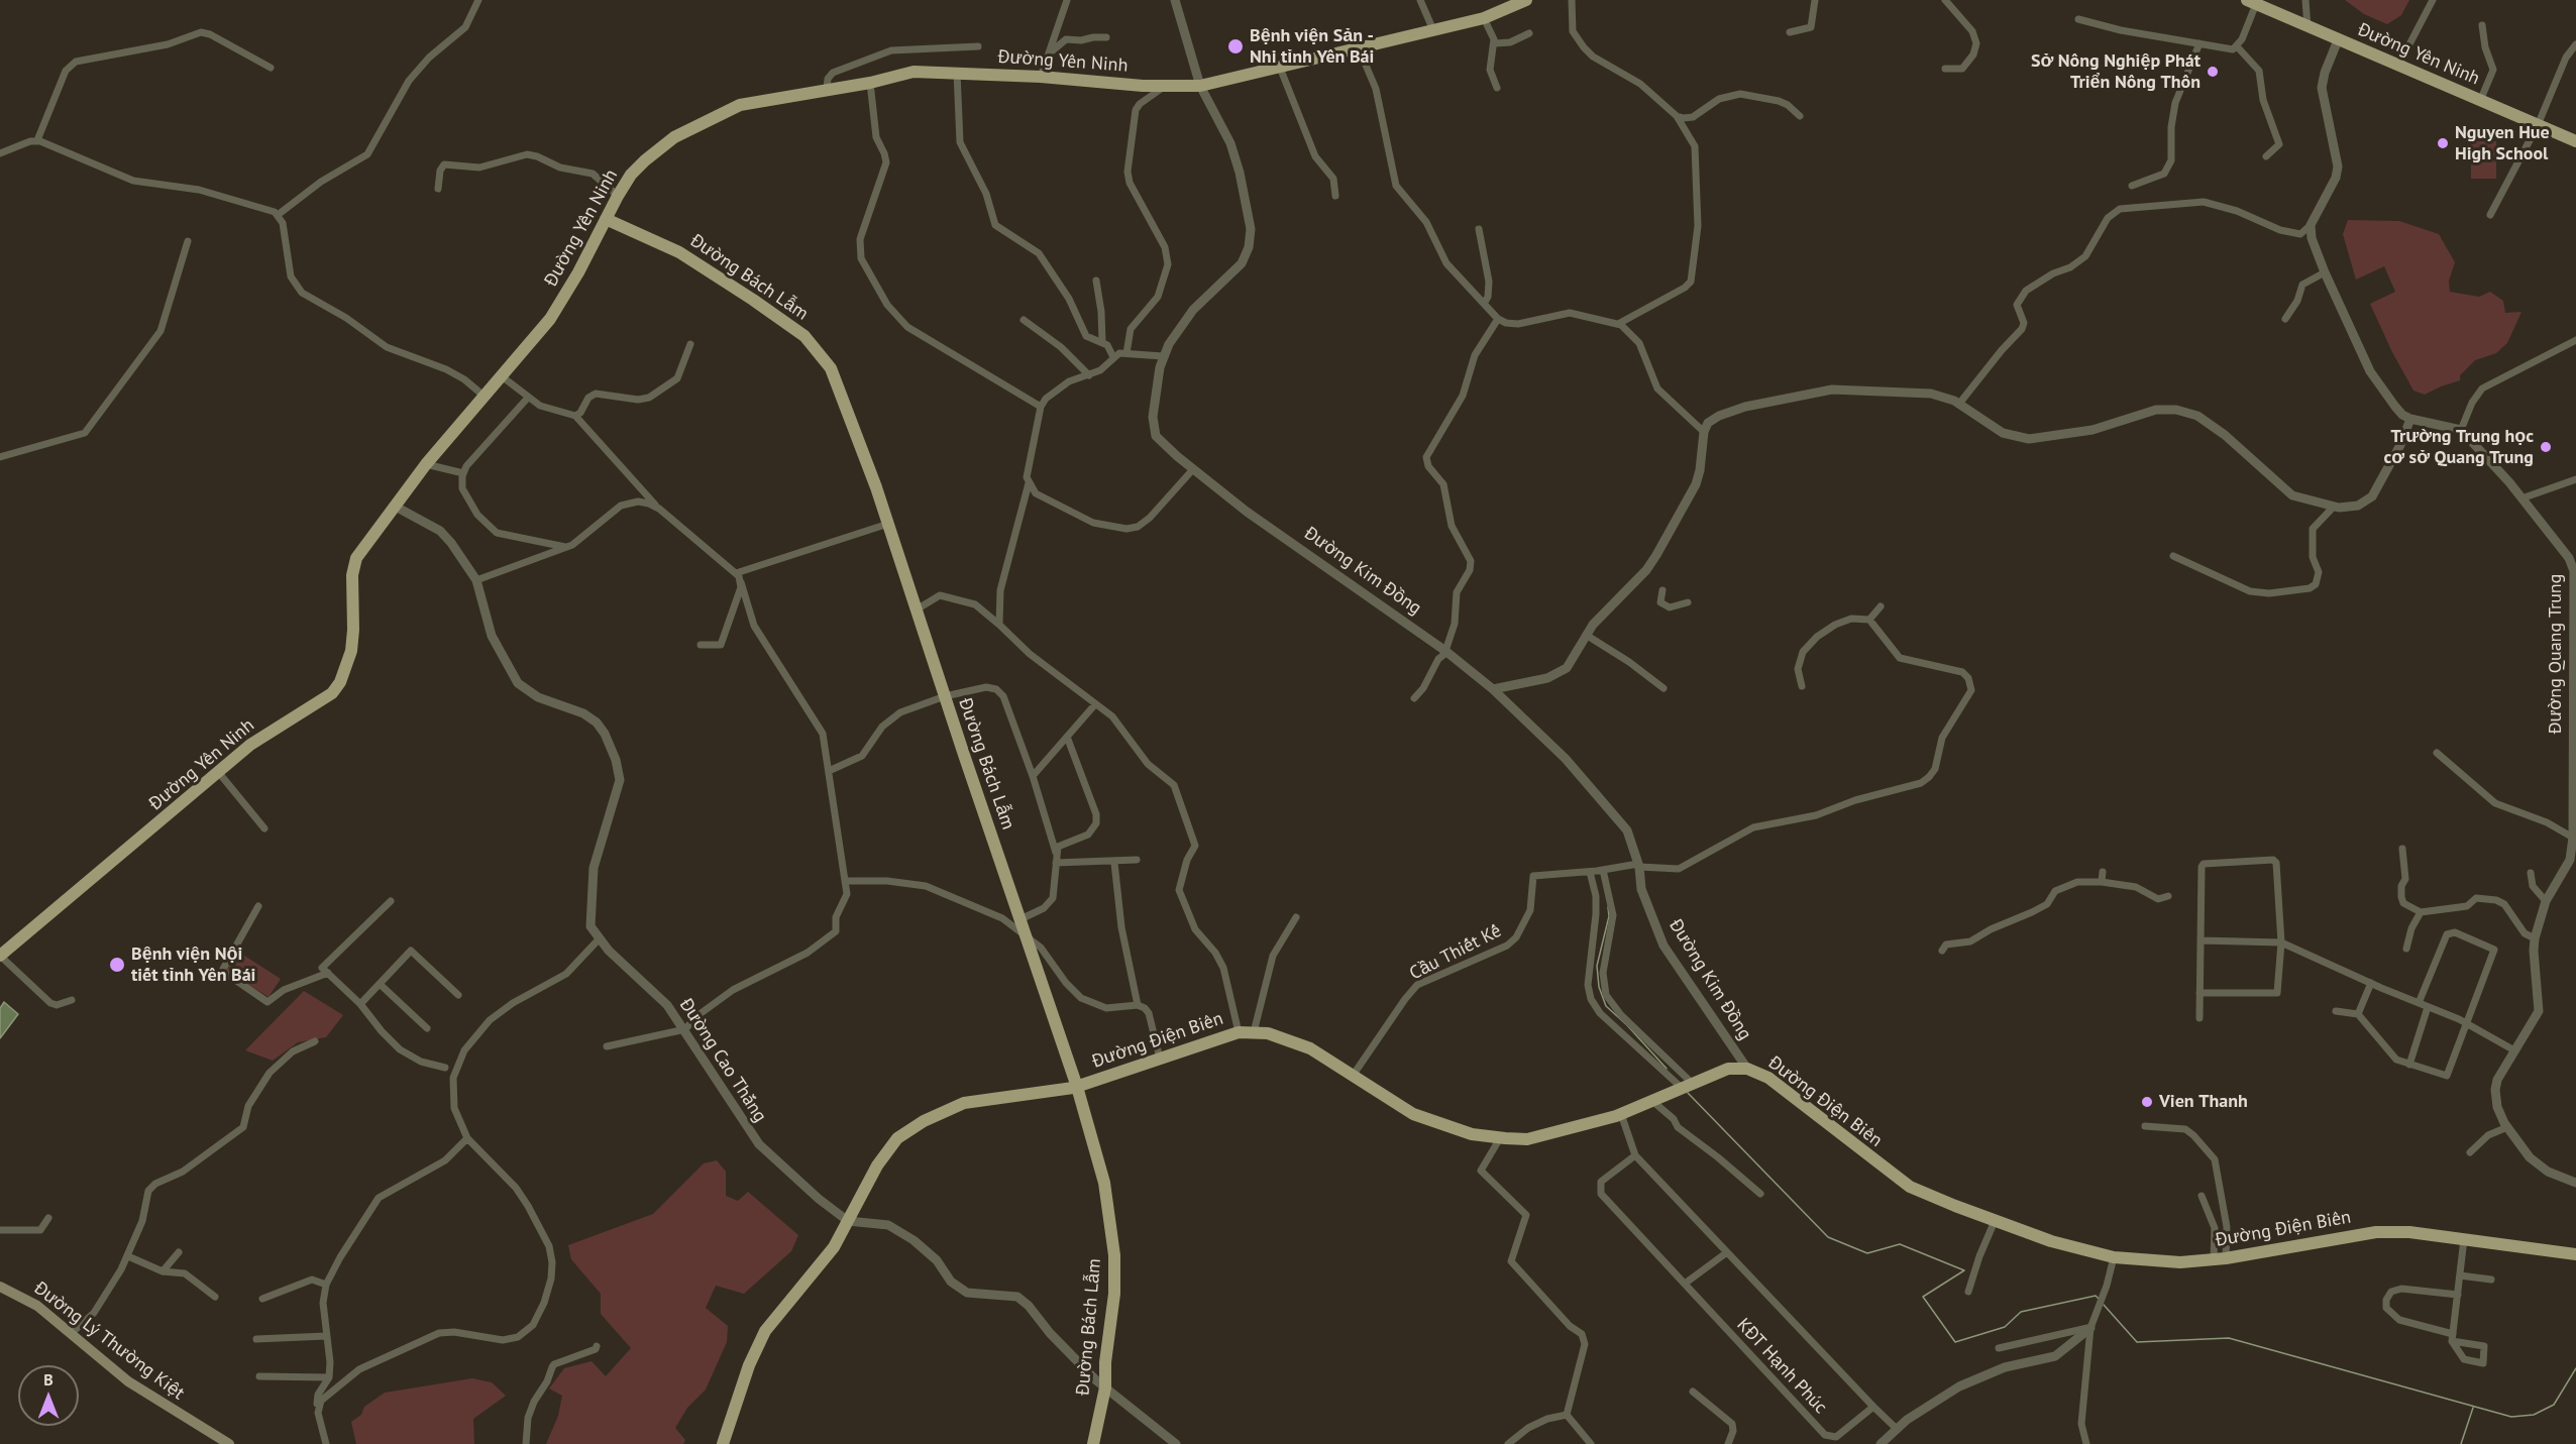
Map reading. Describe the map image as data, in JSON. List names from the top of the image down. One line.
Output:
{"streets":{"main road":["Đường Yên Ninh","Đường Bách Lẫm","Đường Điện Biên","Đường Lý Thường Kiệt"],"street":["Đường Kim Đồng","Đường Quang Trung","Cầu Thiết Kế","Đường Cao Thắng","KĐT Hạnh Phúc"]},"crossings":[["Đường Yên Ninh","Đường Bách Lẫm"],["Đường Yên Ninh","Đường Kim Đồng"],["Đường Bách Lẫm","Đường Điện Biên"],["Đường Kim Đồng","Cầu Thiết Kế"],["Đường Kim Đồng","Đường Điện Biên"],["Cầu Thiết Kế","Đường Điện Biên"],["Đường Điện Biên","Đường Cao Thắng"]],"places":["Bệnh viện Sản - Nhi tỉnh Yên Bái","Sở Nông Nghiệp Phát Triển Nông Thôn","Nguyen Hue High School","Trường Trung học cơ sở Quang Trung","Bệnh viện Nội tiết tỉnh Yên Bái","Vien Thanh"],"north":"top"}
